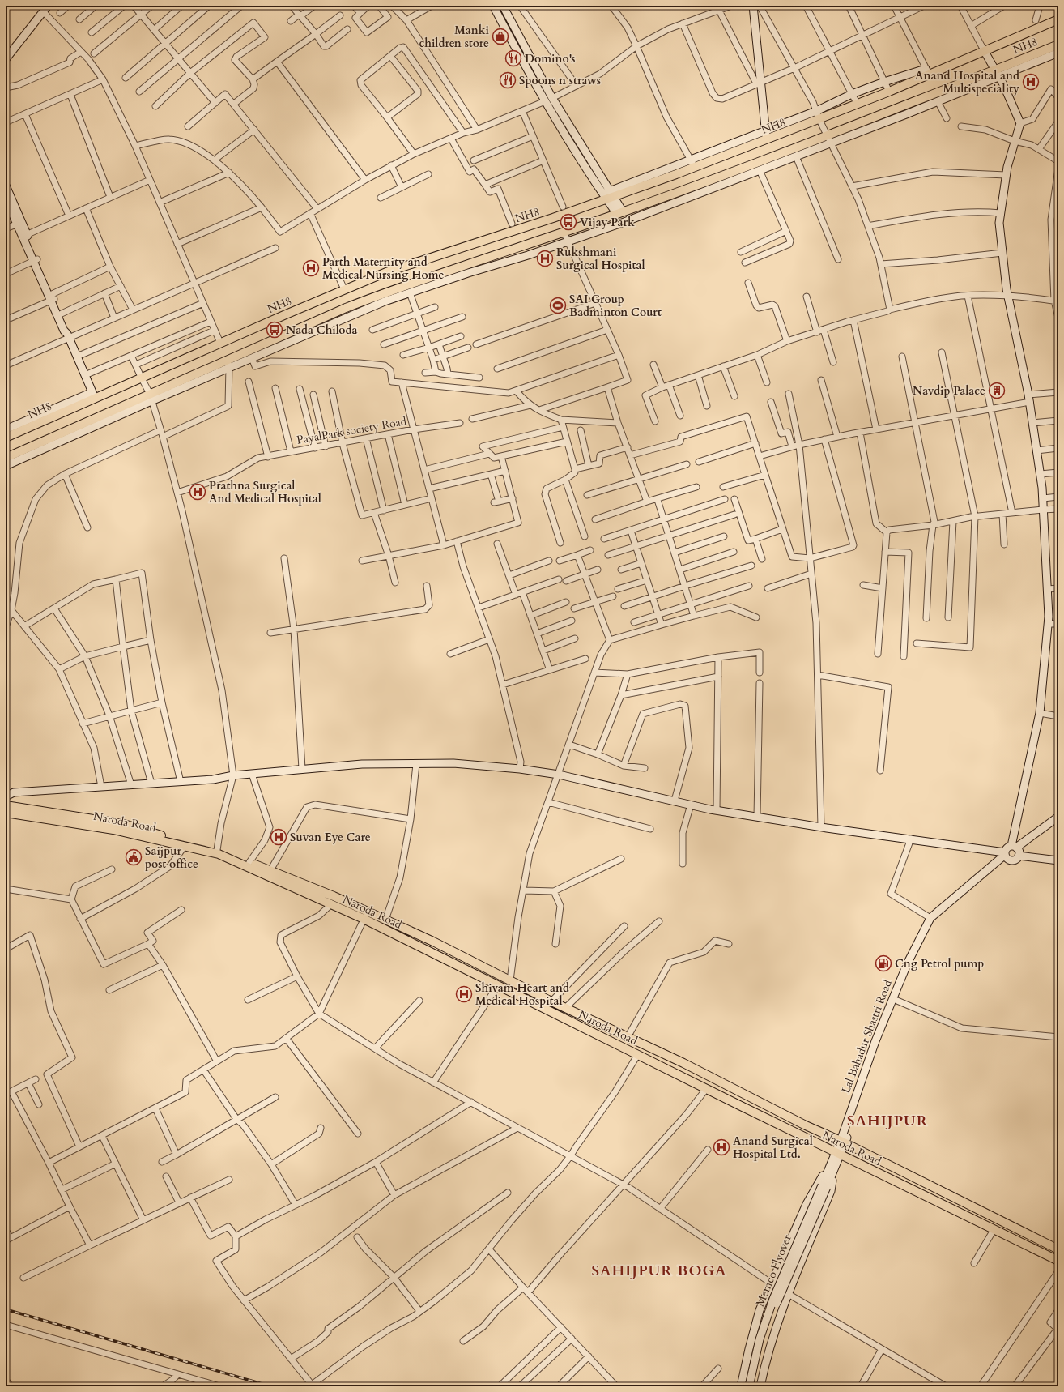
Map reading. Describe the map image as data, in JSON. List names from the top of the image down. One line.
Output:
{"streets":{"main road":["NH8","Naroda Road"],"street":["PayalPark society Road","Lal Bahadur Shastri Road","Memco Flyover"]},"crossings":[["Naroda Road","Lal Bahadur Shastri Road"],["Lal Bahadur Shastri Road","Memco Flyover"]],"districts":["SAHIJPUR","SAHIJPUR BOGA"],"places":{"shop":["Manki children store"],"restaurant":["Domino's","Spoons n straws"],"hospital":["Anand Hospital and Multispeciality","Rukshmani Surgical Hospital","Parth Maternity and Medical Nursing Home","Prathna Surgical And Medical Hospital","Suvan Eye Care","Shivam Heart and Medical Hospital","Anand Surgical Hospital Ltd."],"bus stop":["Vijay Park","Nada Chiloda"],"sports":["SAI Group Badminton Court"],"building":["Navdip Palace"],"public building":["Saijpur post office"],"fuel station":["Cng Petrol pump"]}}
